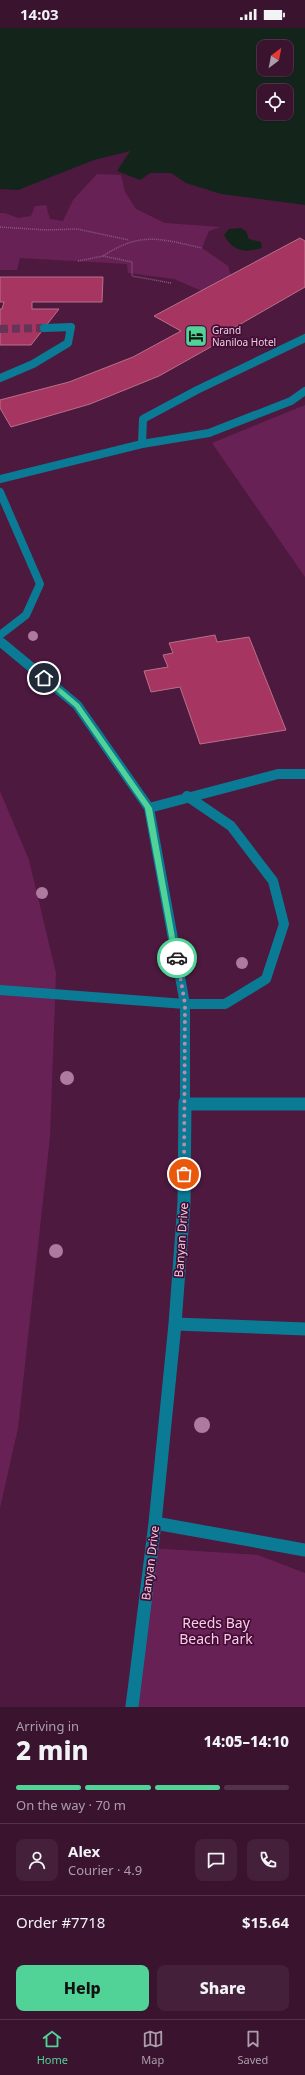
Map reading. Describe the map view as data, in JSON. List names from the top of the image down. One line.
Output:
{"streets":{"street":["Banyan Drive"]},"parks":["Reeds Bay Beach Park"],"places":{"hotel":["Grand Naniloa Hotel"]},"north":"top right","page":{"status":"14:03","heading":["2 min","Arriving in","14:05–14:10"],"panel":["Alex","Courier · 4.9","Order #7718","$15.64"],"bar":"On the way · 70 m","buttons":["Help","Share"],"tabs":["Home","Map","Saved"]}}
